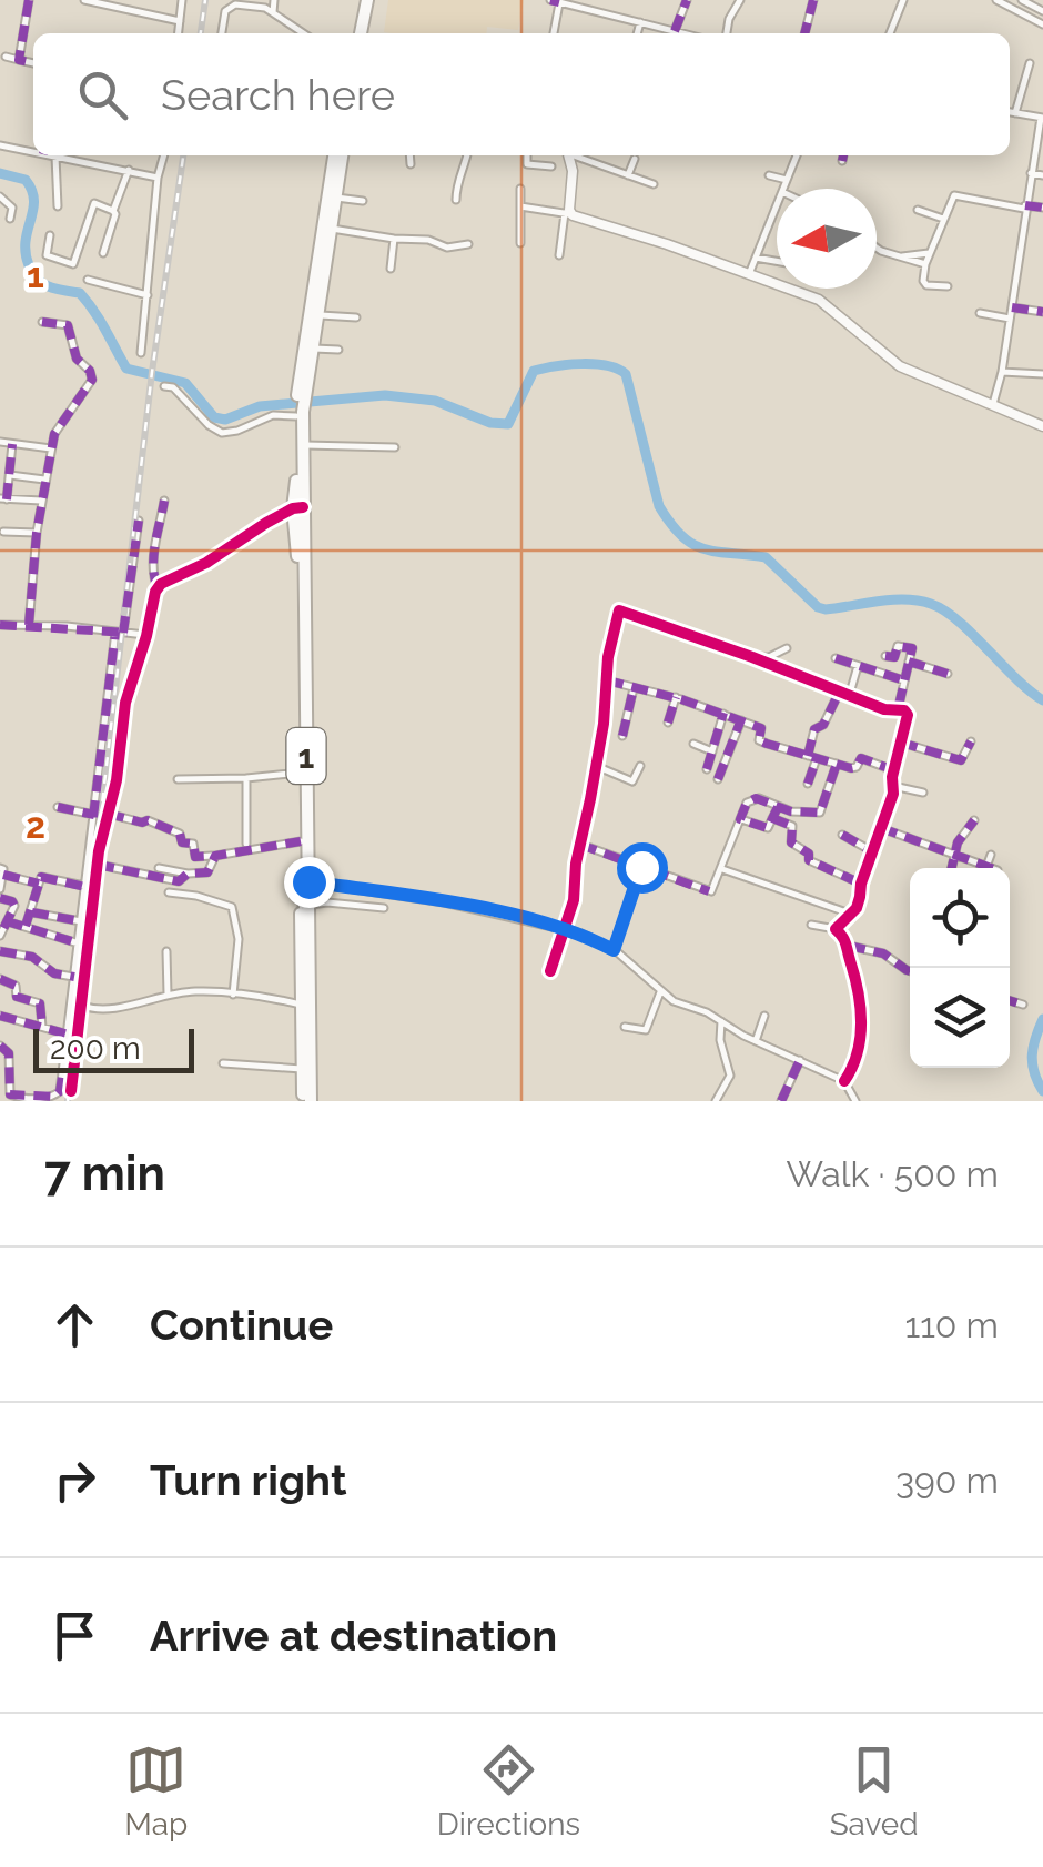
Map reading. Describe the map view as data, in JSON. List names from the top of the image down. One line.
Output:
{"streets":{"highway":["1"]},"scale_bar":"200 m","north":"left","page":{"search":"Search here","scale":"200 m","heading":["7 min","Walk · 500 m"],"list":[["Continue","110 m"],["Turn right","390 m"],"Arrive at destination"],"nav":["Map","Directions","Saved"]},"grid":{"rows":["1","2"]}}
